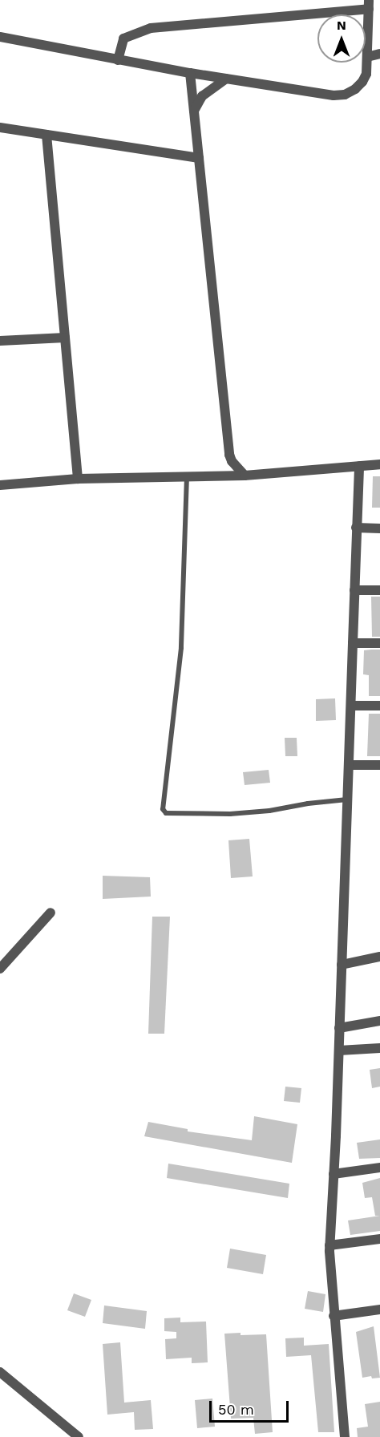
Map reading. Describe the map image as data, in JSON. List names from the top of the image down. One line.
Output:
{"scale_bar":"50 m","north":"top"}
